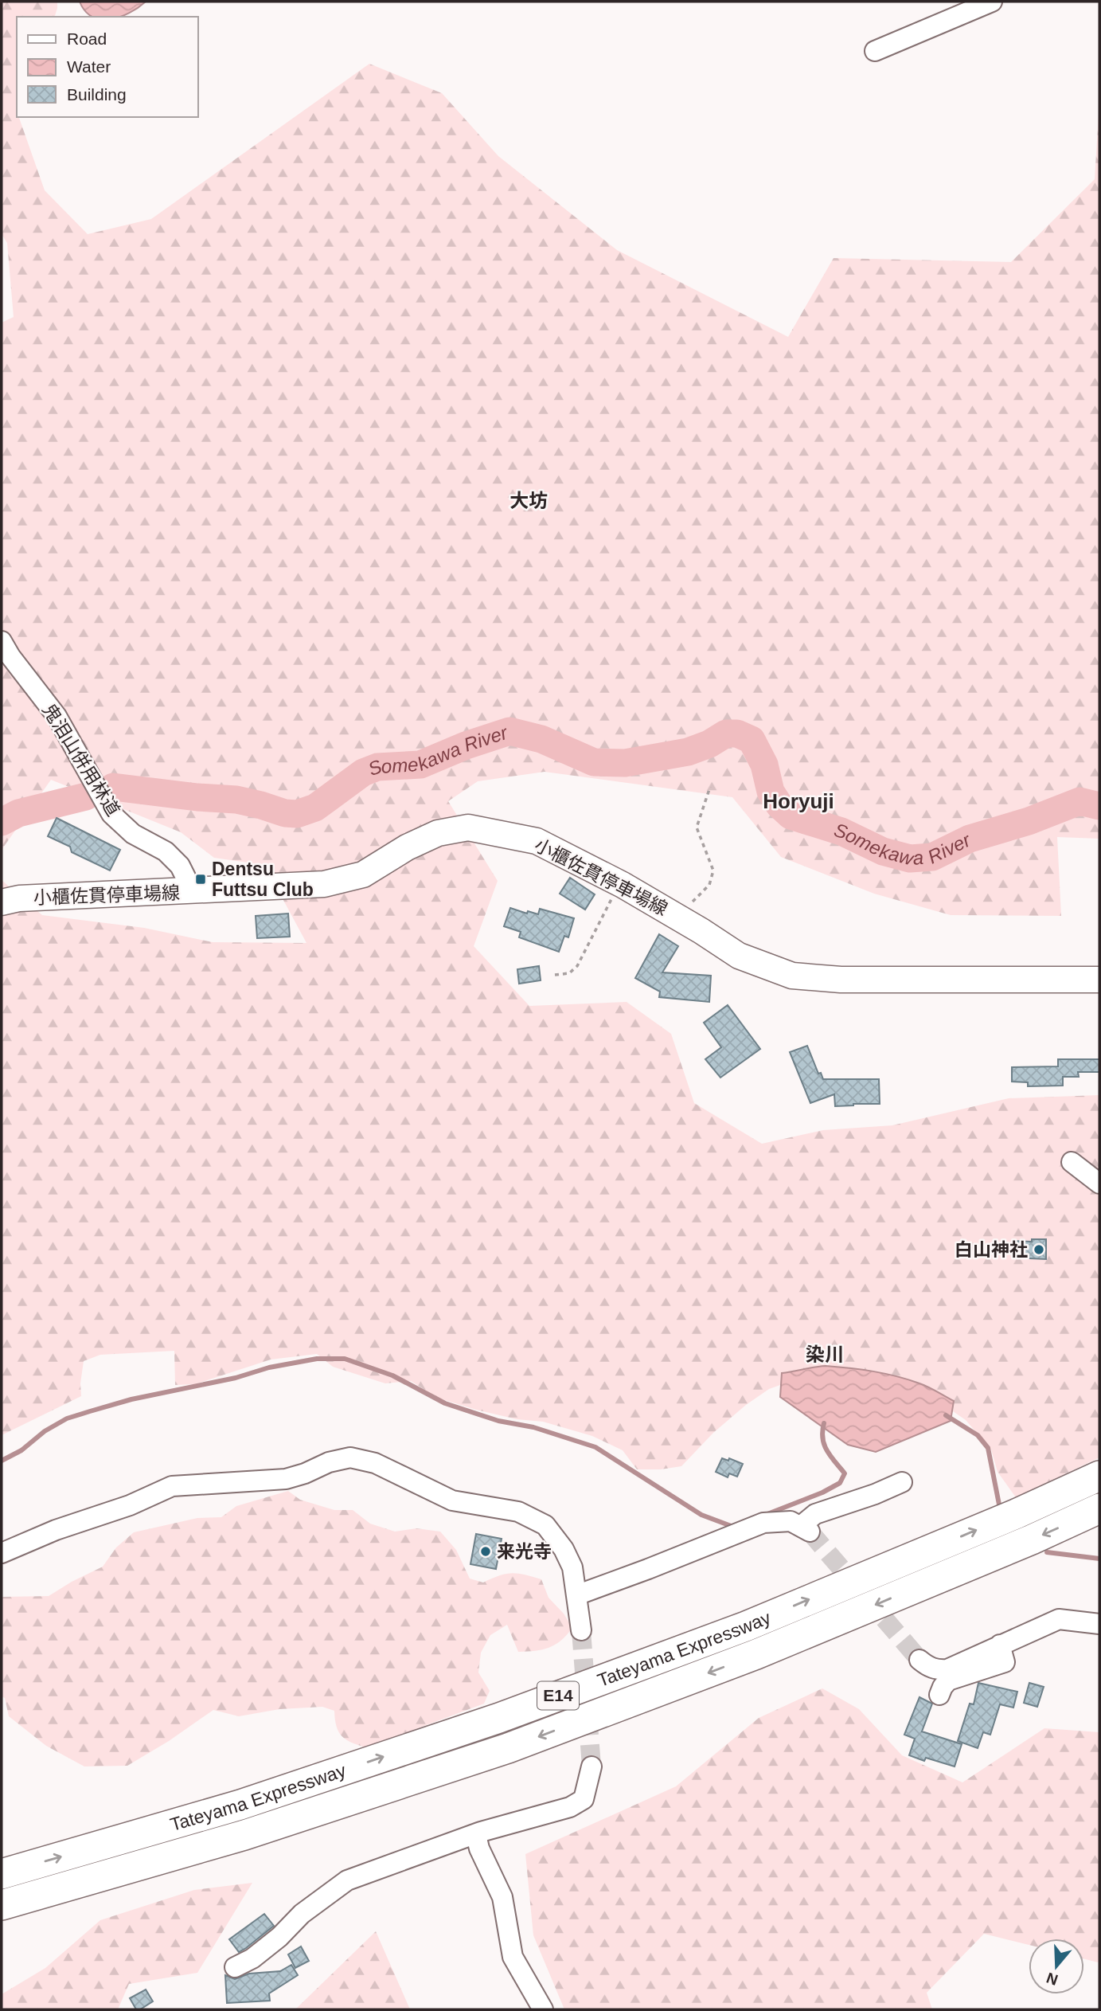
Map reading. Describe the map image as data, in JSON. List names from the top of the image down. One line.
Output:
{"streets":{"highway":["Tateyama Expressway","E14"],"main road":["小櫃佐貫停車場線"],"street":["鬼泪山併用林道"]},"crossings":[["鬼泪山併用林道","小櫃佐貫停車場線"]],"districts":["大坊","Horyuji","染川"],"water":["Somekawa River"],"places":{"transit":["Dentsu Futtsu Club"],"other":["白山神社","来光寺"]},"legend":["Road","Water","Building"],"north":"bottom"}
